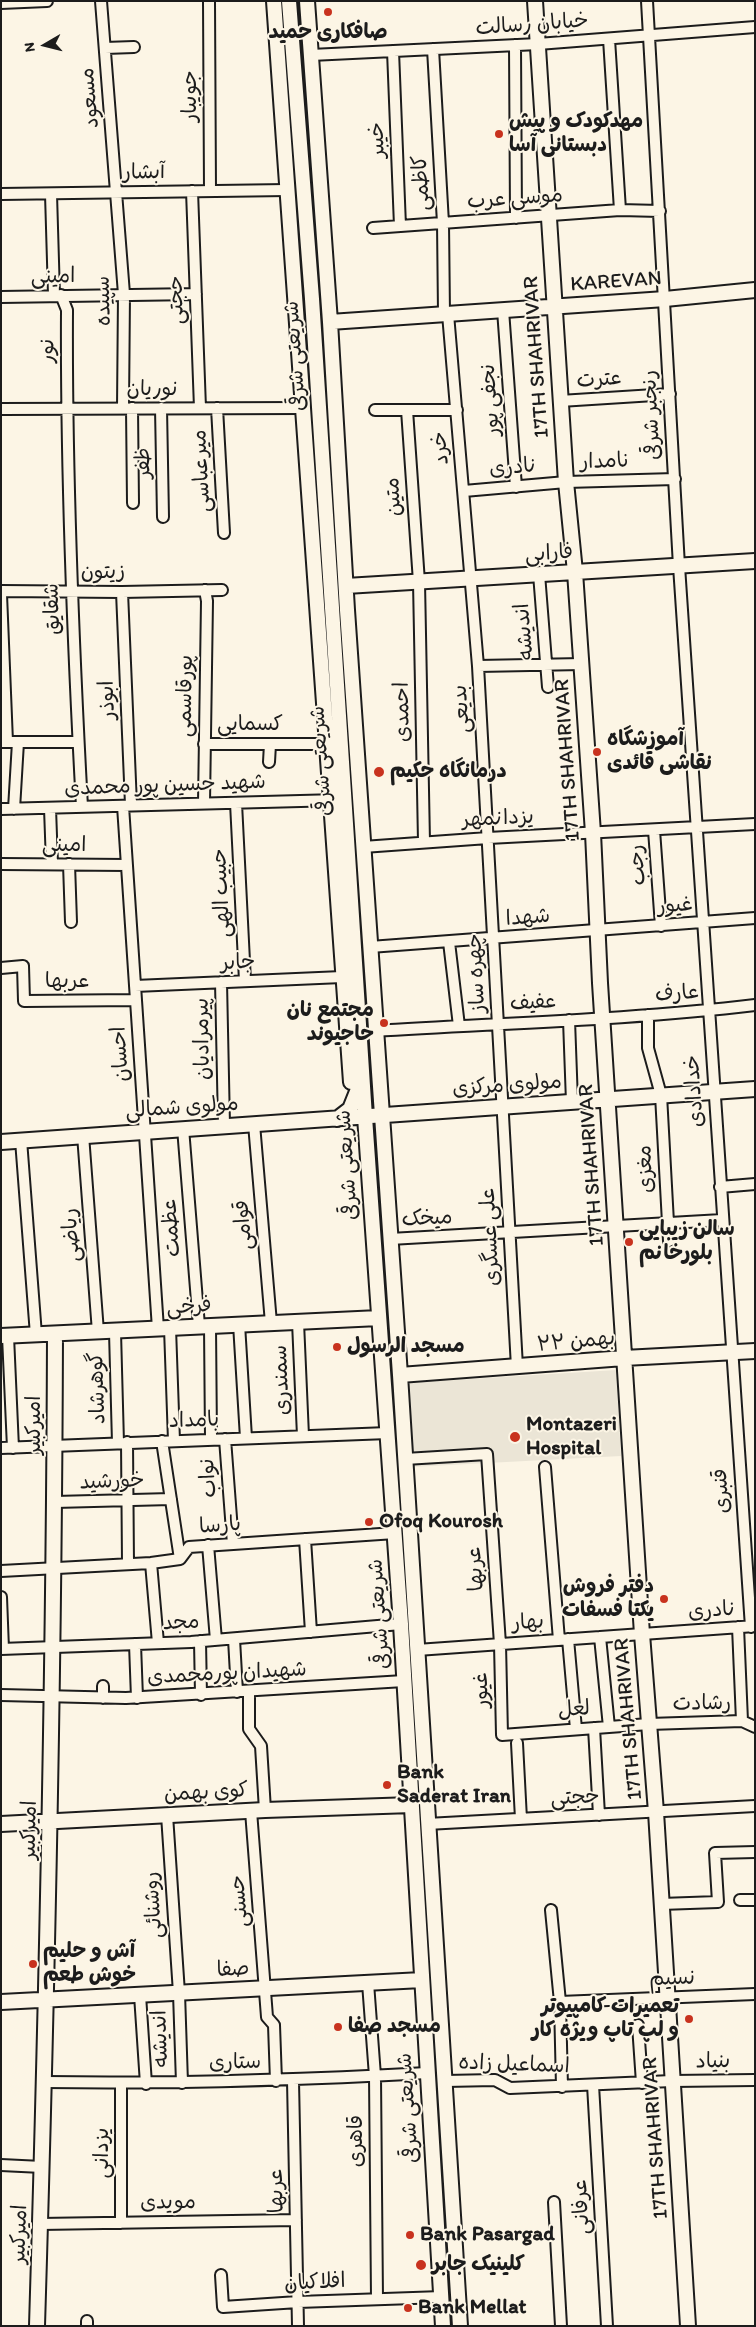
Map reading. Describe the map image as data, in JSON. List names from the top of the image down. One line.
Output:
{"streets":{"street":["خیابان رسالت","جویبار","مسعود","خیبر","آبشار","کاظمی","موسی عرب","امینی","KAREVAN","حجتی","سپیده","نور","شریعتی شرقی","17TH SHAHRIVAR","عترت","نوریان","نجفی پور","رنجبر شرقی","خرد","نامدار","ظفر","نادری","میرعباسی","متین","فارابی","زیتون","شقایق","اندیشه","پورقاسمی","ابوذر","بدیعی","احمدی","کسمایی","شهید حسین پور محمدی","یزدانمهر","رجب","حبیب الهی","غیور","شهدا","جابر","چهره ساز","عربها","عارف","عفیف","پیرمرادیان","احسان","مولوی مرکزی","خدادادی","مولوی شمالی","مغزی","میخک","قوامی","عظمت","ریاضی","علی عسگری","فرخی","۲۲ بهمن","سمندری","گوهرشاد","بامداد","امیرکبیر","نواب","خورشید","قنبری","پارسا","مجد","بهار","شهیدان پورمحمدی","رشادت","لعل","کوی بهمن","حسنی","روشنائی","صفا","نسیم","بنیاد","ستاری","اسماعیل زاده","قاهری","یزدانی","مویدی","عرفانی","افلاکیان"]},"crossings":[["خیابان رسالت","خیبر"],["خیابان رسالت","کاظمی"],["خیابان رسالت","شریعتی شرقی"],["خیابان رسالت","17TH SHAHRIVAR"],["خیابان رسالت","رنجبر شرقی"],["جویبار","آبشار"],["مسعود","آبشار"],["مسعود","سپیده"],["خیبر","موسی عرب"],["آبشار","حجتی"],["آبشار","سپیده"],["آبشار","نور"],["آبشار","شریعتی شرقی"],["کاظمی","موسی عرب"],["کاظمی","KAREVAN"],["کاظمی","خرد"],["موسی عرب","17TH SHAHRIVAR"],["موسی عرب","رنجبر شرقی"],["امینی","حجتی"],["امینی","سپیده"],["امینی","نور"],["امینی","احسان"],["KAREVAN","شریعتی شرقی"],["KAREVAN","17TH SHAHRIVAR"],["KAREVAN","نجفی پور"],["KAREVAN","رنجبر شرقی"],["KAREVAN","خرد"],["حجتی","شریعتی شرقی"],["حجتی","17TH SHAHRIVAR"],["حجتی","نوریان"],["سپیده","نوریان"],["نور","نوریان"],["نور","شقایق"],["شریعتی شرقی","نوریان"],["شریعتی شرقی","فارابی"],["شریعتی شرقی","کسمایی"],["شریعتی شرقی","شهید حسین پور محمدی"],["شریعتی شرقی","یزدانمهر"],["شریعتی شرقی","شهدا"],["شریعتی شرقی","جابر"],["شریعتی شرقی","عربها"],["شریعتی شرقی","عفیف"],["شریعتی شرقی","مولوی مرکزی"],["شریعتی شرقی","مولوی شمالی"],["شریعتی شرقی","میخک"],["شریعتی شرقی","فرخی"],["شریعتی شرقی","۲۲ بهمن"],["شریعتی شرقی","بامداد"],["شریعتی شرقی","پارسا"],["شریعتی شرقی","مجد"],["شریعتی شرقی","بهار"],["شریعتی شرقی","شهیدان پورمحمدی"],["شریعتی شرقی","کوی بهمن"],["شریعتی شرقی","صفا"],["شریعتی شرقی","ستاری"],["شریعتی شرقی","اسماعیل زاده"],["شریعتی شرقی","افلاکیان"],["17TH SHAHRIVAR","عترت"],["17TH SHAHRIVAR","نامدار"],["17TH SHAHRIVAR","نادری"],["17TH SHAHRIVAR","فارابی"],["17TH SHAHRIVAR","یزدانمهر"],["17TH SHAHRIVAR","غیور"],["17TH SHAHRIVAR","شهدا"],["17TH SHAHRIVAR","عارف"],["17TH SHAHRIVAR","عفیف"],["17TH SHAHRIVAR","مولوی مرکزی"],["17TH SHAHRIVAR","میخک"],["17TH SHAHRIVAR","۲۲ بهمن"],["17TH SHAHRIVAR","بهار"],["17TH SHAHRIVAR","رشادت"],["17TH SHAHRIVAR","لعل"],["17TH SHAHRIVAR","نسیم"],["17TH SHAHRIVAR","بنیاد"],["17TH SHAHRIVAR","اسماعیل زاده"],["عترت","رنجبر شرقی"],["نوریان","ظفر"],["نوریان","میرعباسی"],["نوریان","شقایق"],["نجفی پور","نادری"],["رنجبر شرقی","نامدار"],["رنجبر شرقی","فارابی"],["رنجبر شرقی","یزدانمهر"],["رنجبر شرقی","خدادادی"],["خرد","نادری"],["خرد","فارابی"],["خرد","بدیعی"],["نامدار","نادری"],["نادری","قنبری"],["نادری","بهار"],["متین","فارابی"],["متین","احمدی"],["فارابی","اندیشه"],["فارابی","بدیعی"],["فارابی","احمدی"],["زیتون","شقایق"],["زیتون","پورقاسمی"],["زیتون","ابوذر"],["شقایق","شهید حسین پور محمدی"],["اندیشه","روشنائی"],["اندیشه","صفا"],["اندیشه","ستاری"],["پورقاسمی","کسمایی"],["پورقاسمی","شهید حسین پور محمدی"],["ابوذر","شهید حسین پور محمدی"],["ابوذر","احسان"],["بدیعی","یزدانمهر"],["بدیعی","چهره ساز"],["احمدی","یزدانمهر"],["شهید حسین پور محمدی","حبیب الهی"],["شهید حسین پور محمدی","احسان"],["یزدانمهر","رجب"],["یزدانمهر","چهره ساز"],["یزدانمهر","خدادادی"],["رجب","غیور"],["حبیب الهی","جابر"],["غیور","شهدا"],["غیور","عربها"],["غیور","خدادادی"],["غیور","بهار"],["غیور","لعل"],["شهدا","چهره ساز"],["جابر","پیرمرادیان"],["جابر","احسان"],["چهره ساز","عفیف"],["چهره ساز","مولوی مرکزی"],["چهره ساز","علی عسگری"],["عربها","احسان"],["عربها","بهار"],["عربها","ستاری"],["عربها","مویدی"],["عربها","افلاکیان"],["عارف","عفیف"],["عارف","خدادادی"],["عارف","مغزی"],["پیرمرادیان","مولوی شمالی"],["احسان","مولوی شمالی"],["احسان","فرخی"],["احسان","بامداد"],["مولوی مرکزی","خدادادی"],["مولوی مرکزی","مولوی شمالی"],["مولوی مرکزی","مغزی"],["مولوی مرکزی","علی عسگری"],["خدادادی","۲۲ بهمن"],["خدادادی","قنبری"],["مولوی شمالی","قوامی"],["مولوی شمالی","عظمت"],["مولوی شمالی","ریاضی"],["میخک","علی عسگری"],["قوامی","فرخی"],["عظمت","فرخی"],["عظمت","بامداد"],["ریاضی","فرخی"],["علی عسگری","۲۲ بهمن"],["فرخی","سمندری"],["فرخی","گوهرشاد"],["فرخی","امیرکبیر"],["۲۲ بهمن","قنبری"],["سمندری","بامداد"],["گوهرشاد","بامداد"],["گوهرشاد","خورشید"],["گوهرشاد","پارسا"],["بامداد","امیرکبیر"],["بامداد","نواب"],["امیرکبیر","خورشید"],["امیرکبیر","پارسا"],["امیرکبیر","مجد"],["امیرکبیر","شهیدان پورمحمدی"],["امیرکبیر","کوی بهمن"],["امیرکبیر","صفا"],["امیرکبیر","ستاری"],["امیرکبیر","مویدی"],["نواب","پارسا"],["شهیدان پورمحمدی","حسنی"],["رشادت","لعل"],["کوی بهمن","حسنی"],["کوی بهمن","روشنائی"],["حسنی","صفا"],["حسنی","ستاری"],["روشنائی","صفا"],["صفا","قاهری"],["بنیاد","اسماعیل زاده"],["ستاری","قاهری"],["ستاری","یزدانی"],["اسماعیل زاده","عرفانی"],["قاهری","افلاکیان"],["یزدانی","مویدی"]],"places":["صافکاری حمید","مهدکودک و پیش دبستانی آسا","آموزشگاه نقاشی قائدی","درمانگاه حکیم","مجتمع نان حاجیوند","سالن زیبایی بلورخانم","مسجد الرسول","Montazeri Hospital","Ofoq Kourosh","دفتر فروش یکتا فسفات","Bank Saderat Iran","آش و حلیم خوش طعم","تعمیرات کامپیوتر و لپ تاپ ویژه کار","مسجد صفا","Bank Pasargad","کلینیک جابر","Bank Mellat"],"north":"left"}
